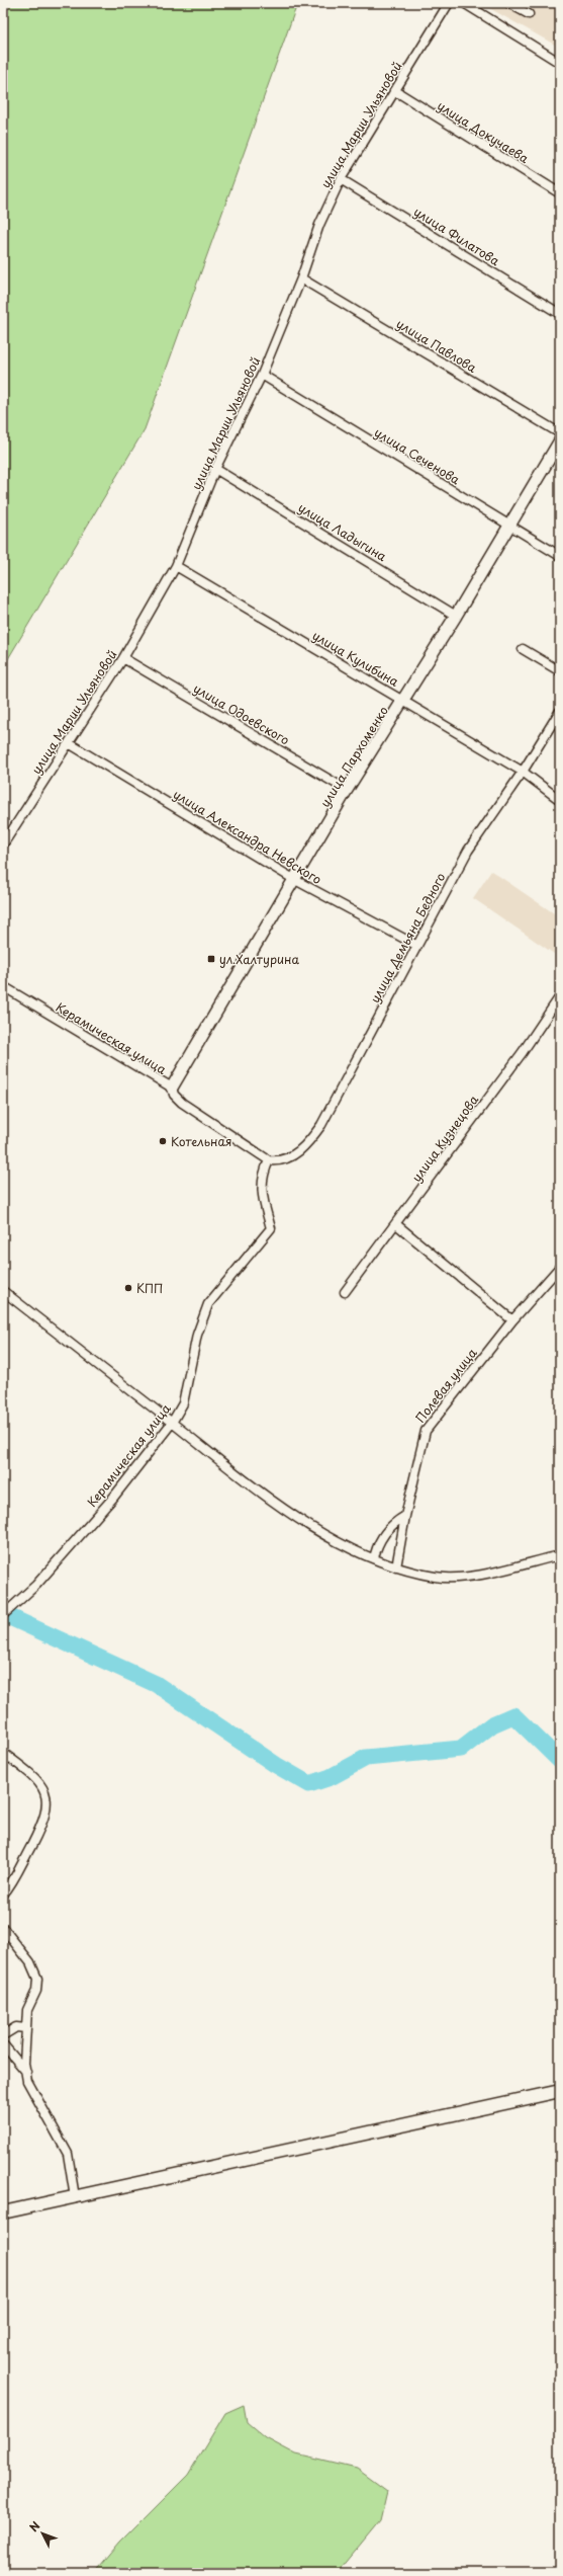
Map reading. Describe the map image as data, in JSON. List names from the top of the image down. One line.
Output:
{"streets":{"street":["улица Марии Ульяновой","улица Докучаева","улица Филатова","улица Павлова","улица Сеченова","улица Ладыгина","улица Кулибина","улица Одоевского","улица Пархоменко","улица Александра Невского","улица Демьяна Бедного","Керамическая улица","улица Кузнецова","Полевая улица"]},"crossings":[["улица Марии Ульяновой","улица Докучаева"],["улица Марии Ульяновой","улица Филатова"],["улица Марии Ульяновой","улица Павлова"],["улица Марии Ульяновой","улица Сеченова"],["улица Марии Ульяновой","улица Ладыгина"],["улица Марии Ульяновой","улица Кулибина"],["улица Марии Ульяновой","улица Одоевского"],["улица Марии Ульяновой","улица Александра Невского"],["улица Сеченова","улица Пархоменко"],["улица Ладыгина","улица Пархоменко"],["улица Кулибина","улица Пархоменко"],["улица Кулибина","улица Демьяна Бедного"],["улица Одоевского","улица Пархоменко"],["улица Пархоменко","улица Александра Невского"],["улица Пархоменко","Керамическая улица"],["улица Александра Невского","улица Демьяна Бедного"],["улица Демьяна Бедного","Керамическая улица"]],"places":{"transit":["ул.Халтурина"],"other":["Котельная","КПП"]},"north":"top left"}
